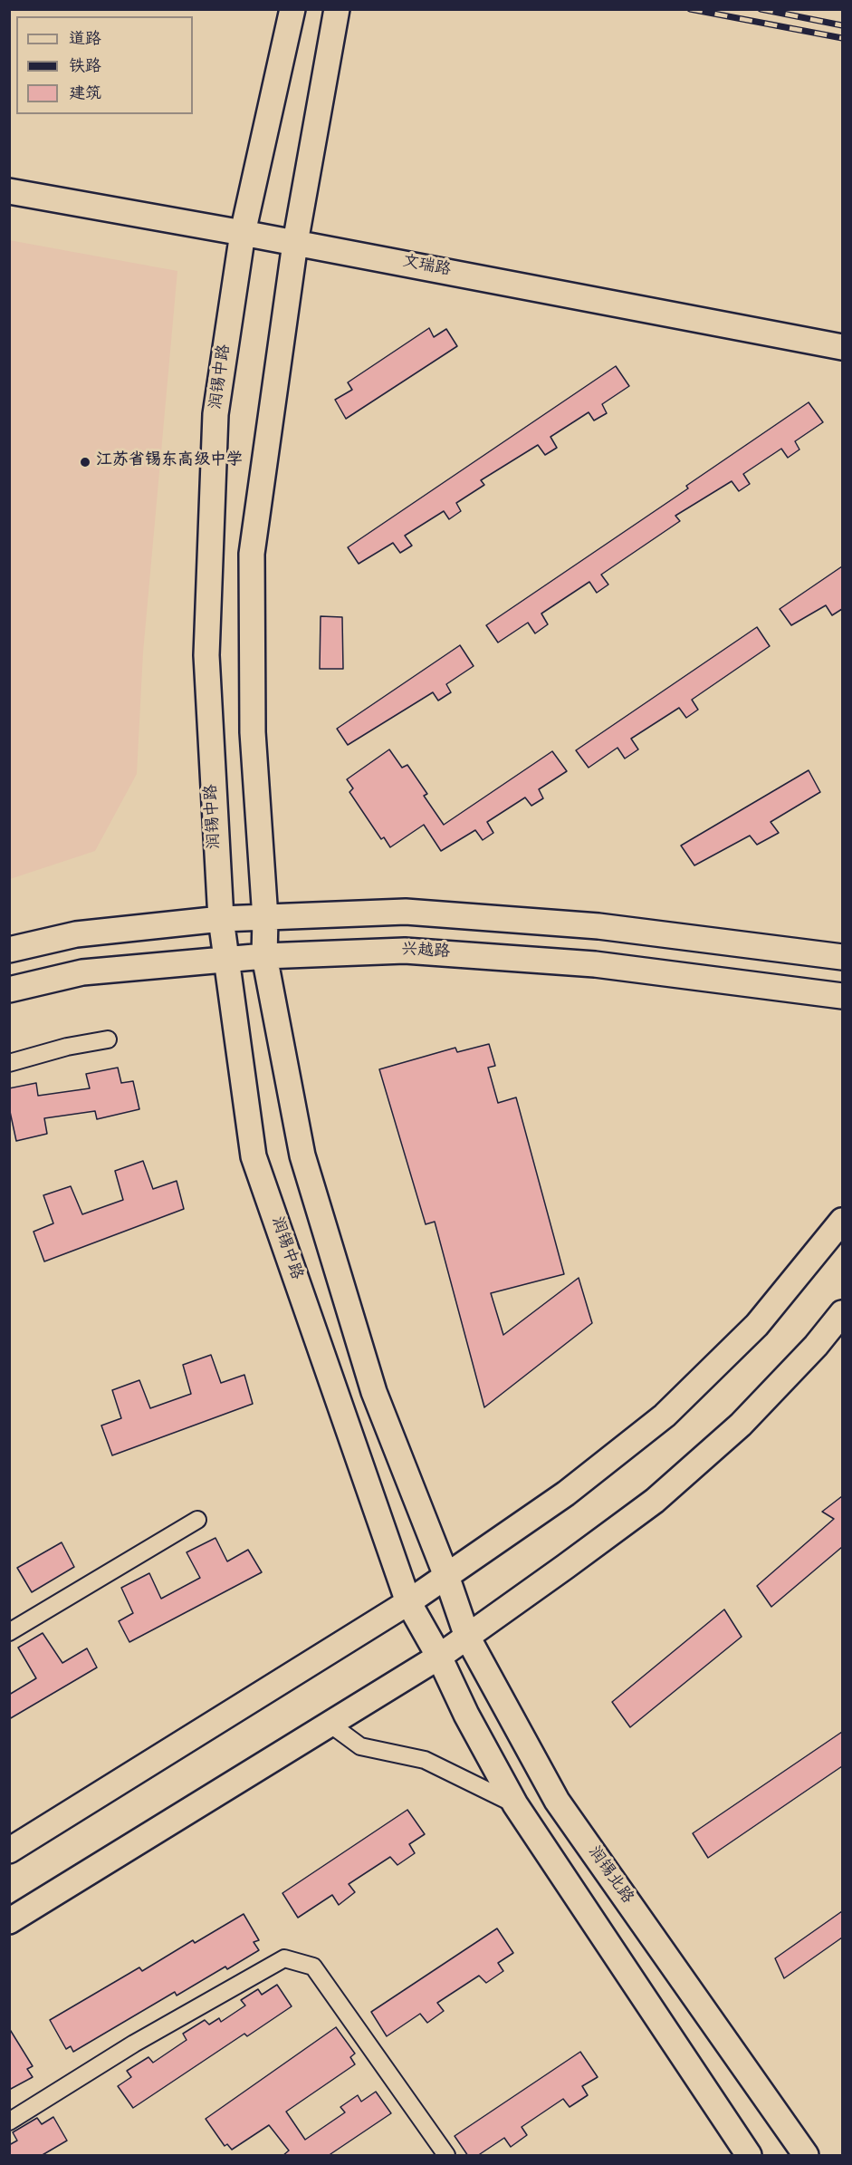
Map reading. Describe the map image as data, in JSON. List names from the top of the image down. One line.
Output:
{"streets":{"main road":["文瑞路","润锡中路","兴越路","润锡北路"]},"crossings":[["文瑞路","润锡中路"],["润锡中路","兴越路"]],"places":["江苏省锡东高级中学"],"legend":["道路","铁路","建筑"]}
